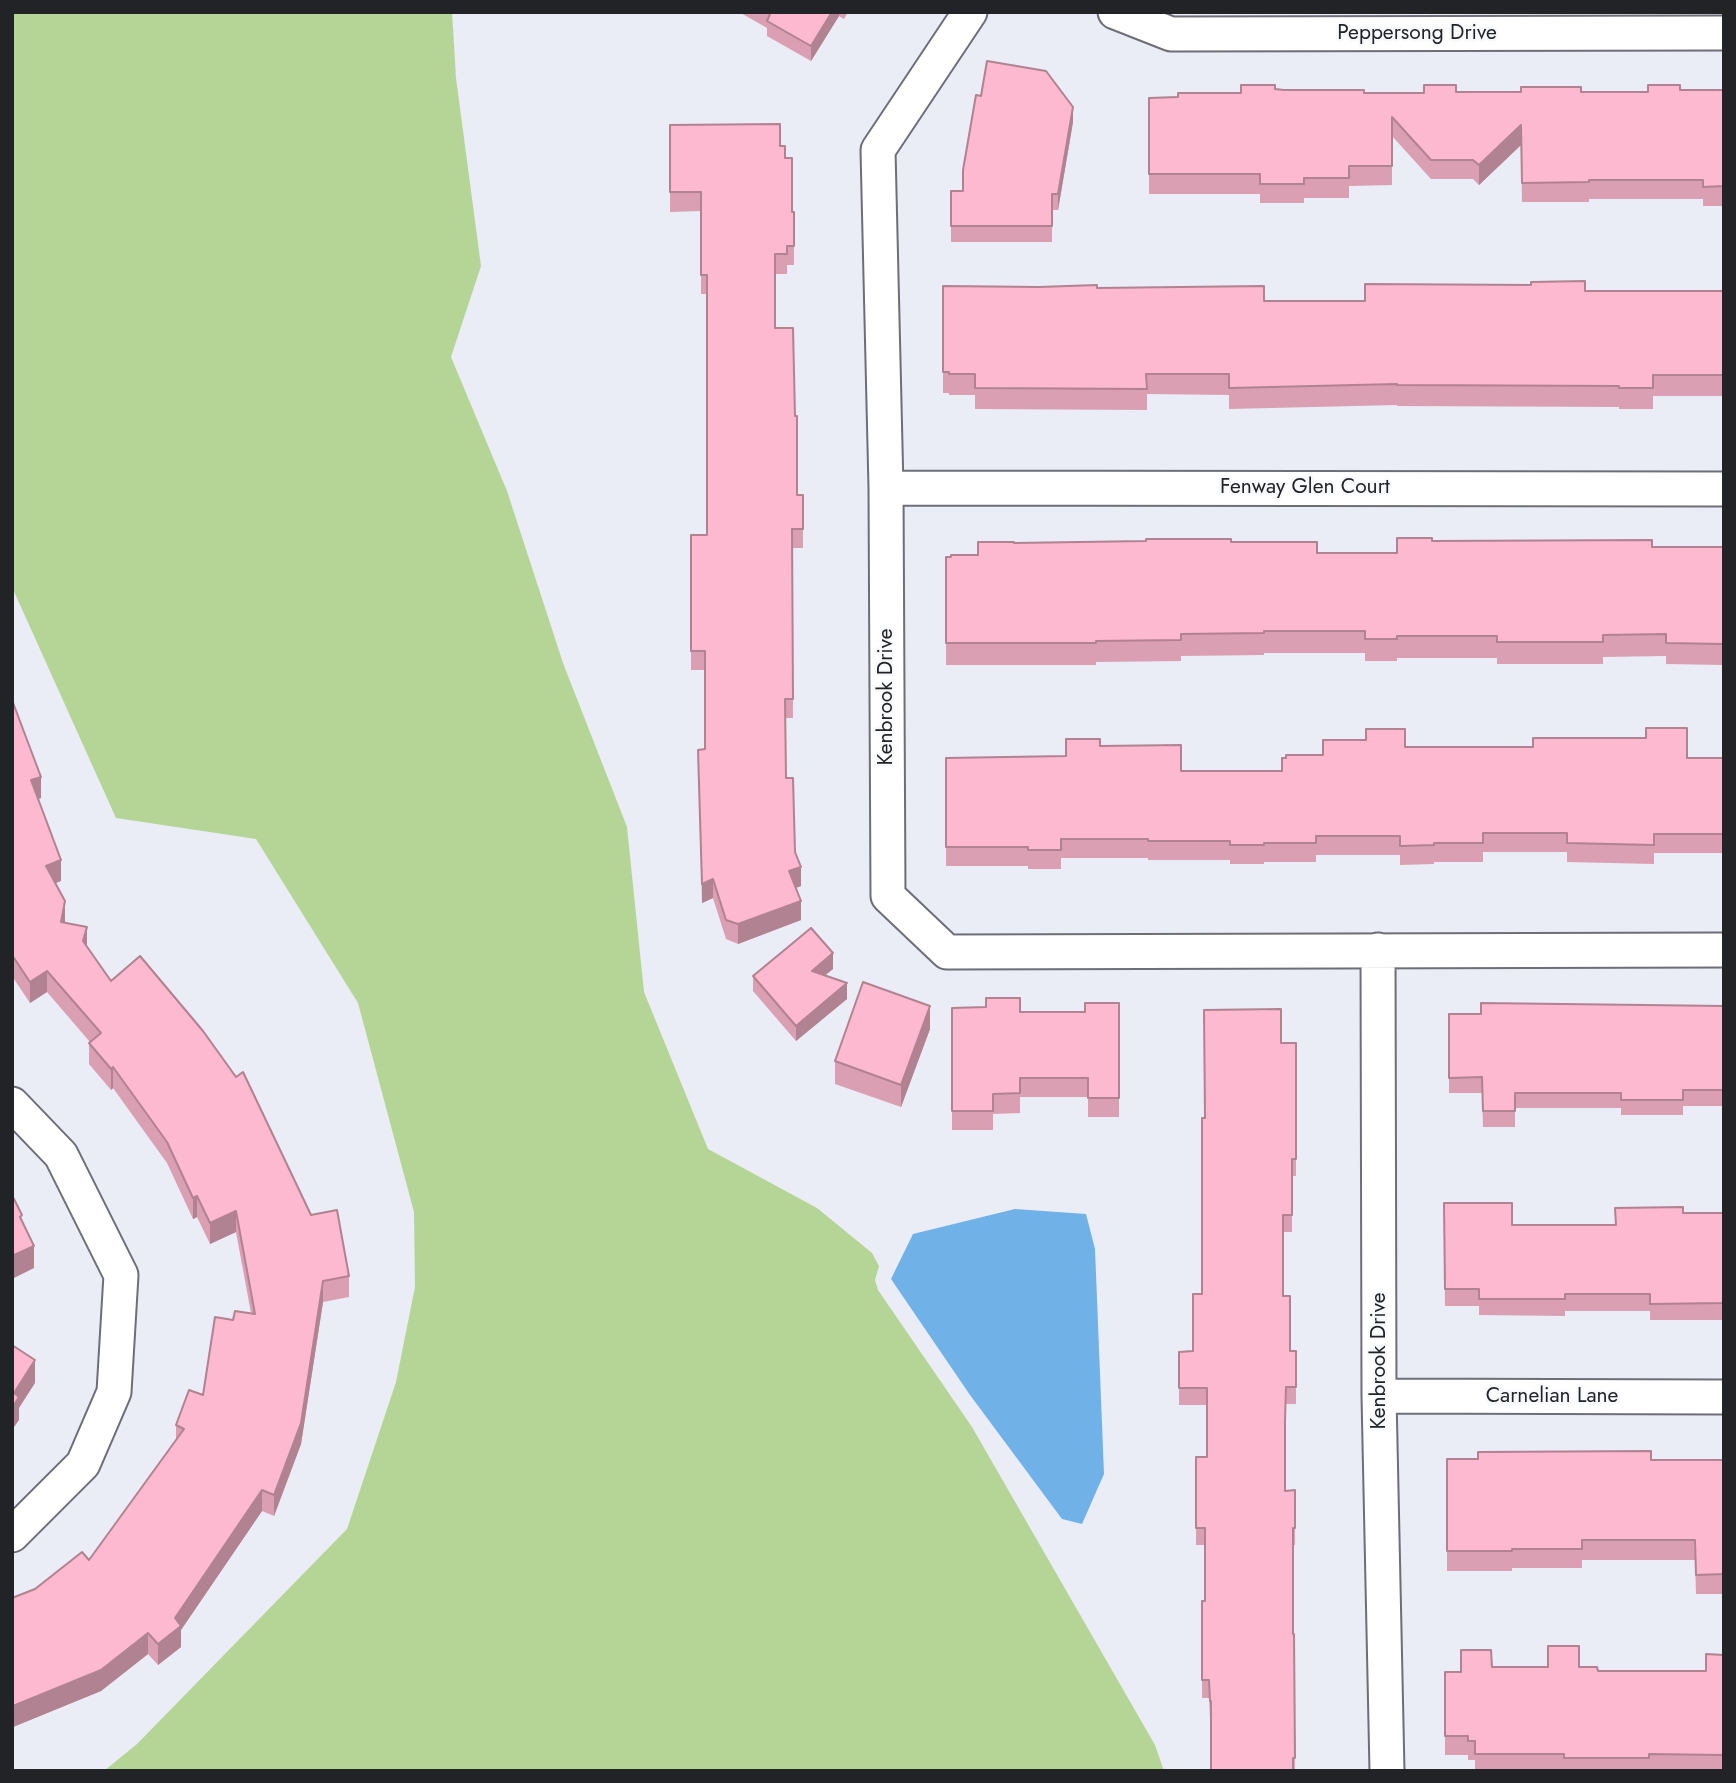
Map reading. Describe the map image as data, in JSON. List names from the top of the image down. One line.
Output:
{"streets":{"street":["Peppersong Drive","Fenway Glen Court","Kenbrook Drive","Carnelian Lane"]},"crossings":[["Fenway Glen Court","Kenbrook Drive"],["Kenbrook Drive","Carnelian Lane"]]}
